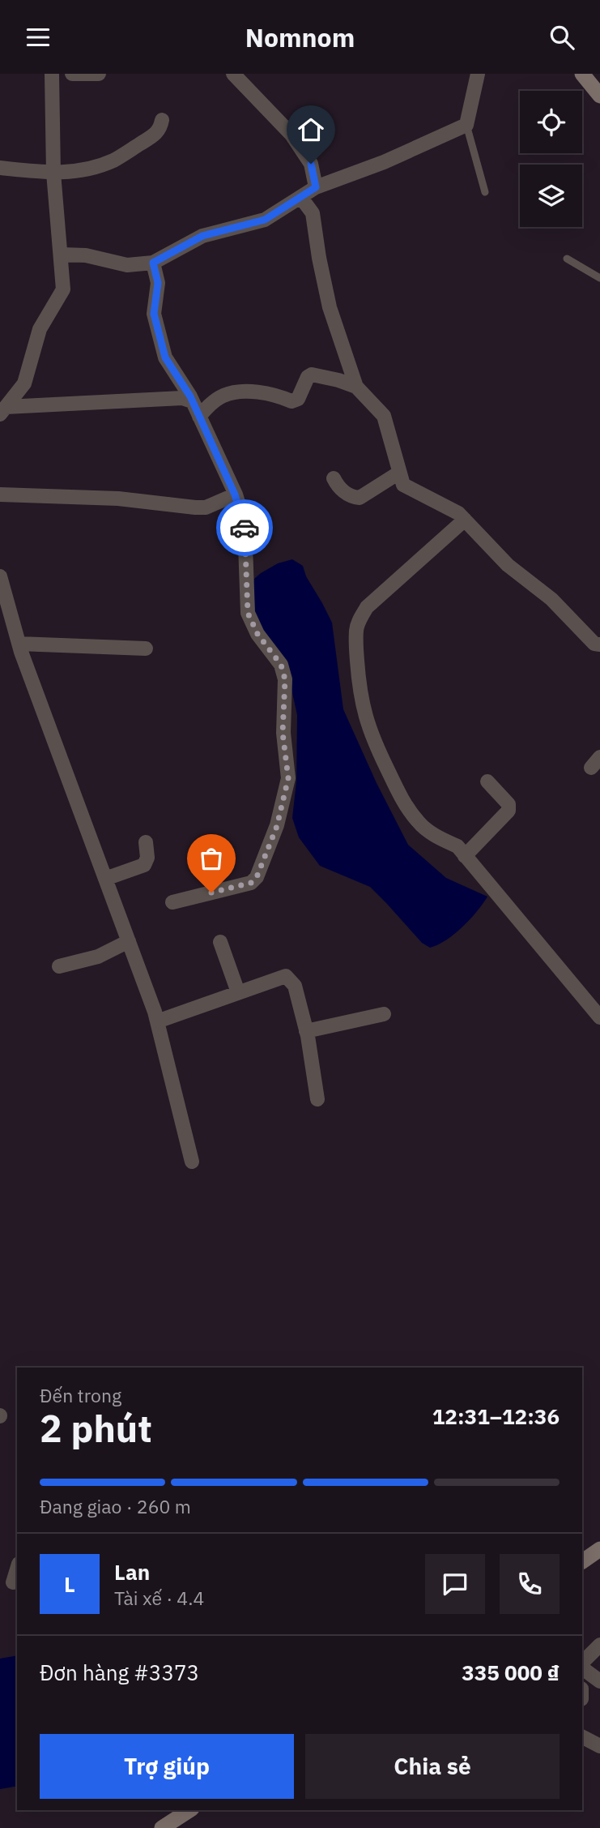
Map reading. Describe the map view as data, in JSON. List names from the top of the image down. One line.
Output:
{"page":{"header":"Nomnom","heading":["2 phút","Đến trong","12:31–12:36"],"panel":["Lan","Tài xế · 4.4","Đơn hàng #3373","335 000 ₫"],"bar":"Đang giao · 260 m","round":"L","buttons":["Trợ giúp","Chia sẻ"]}}
